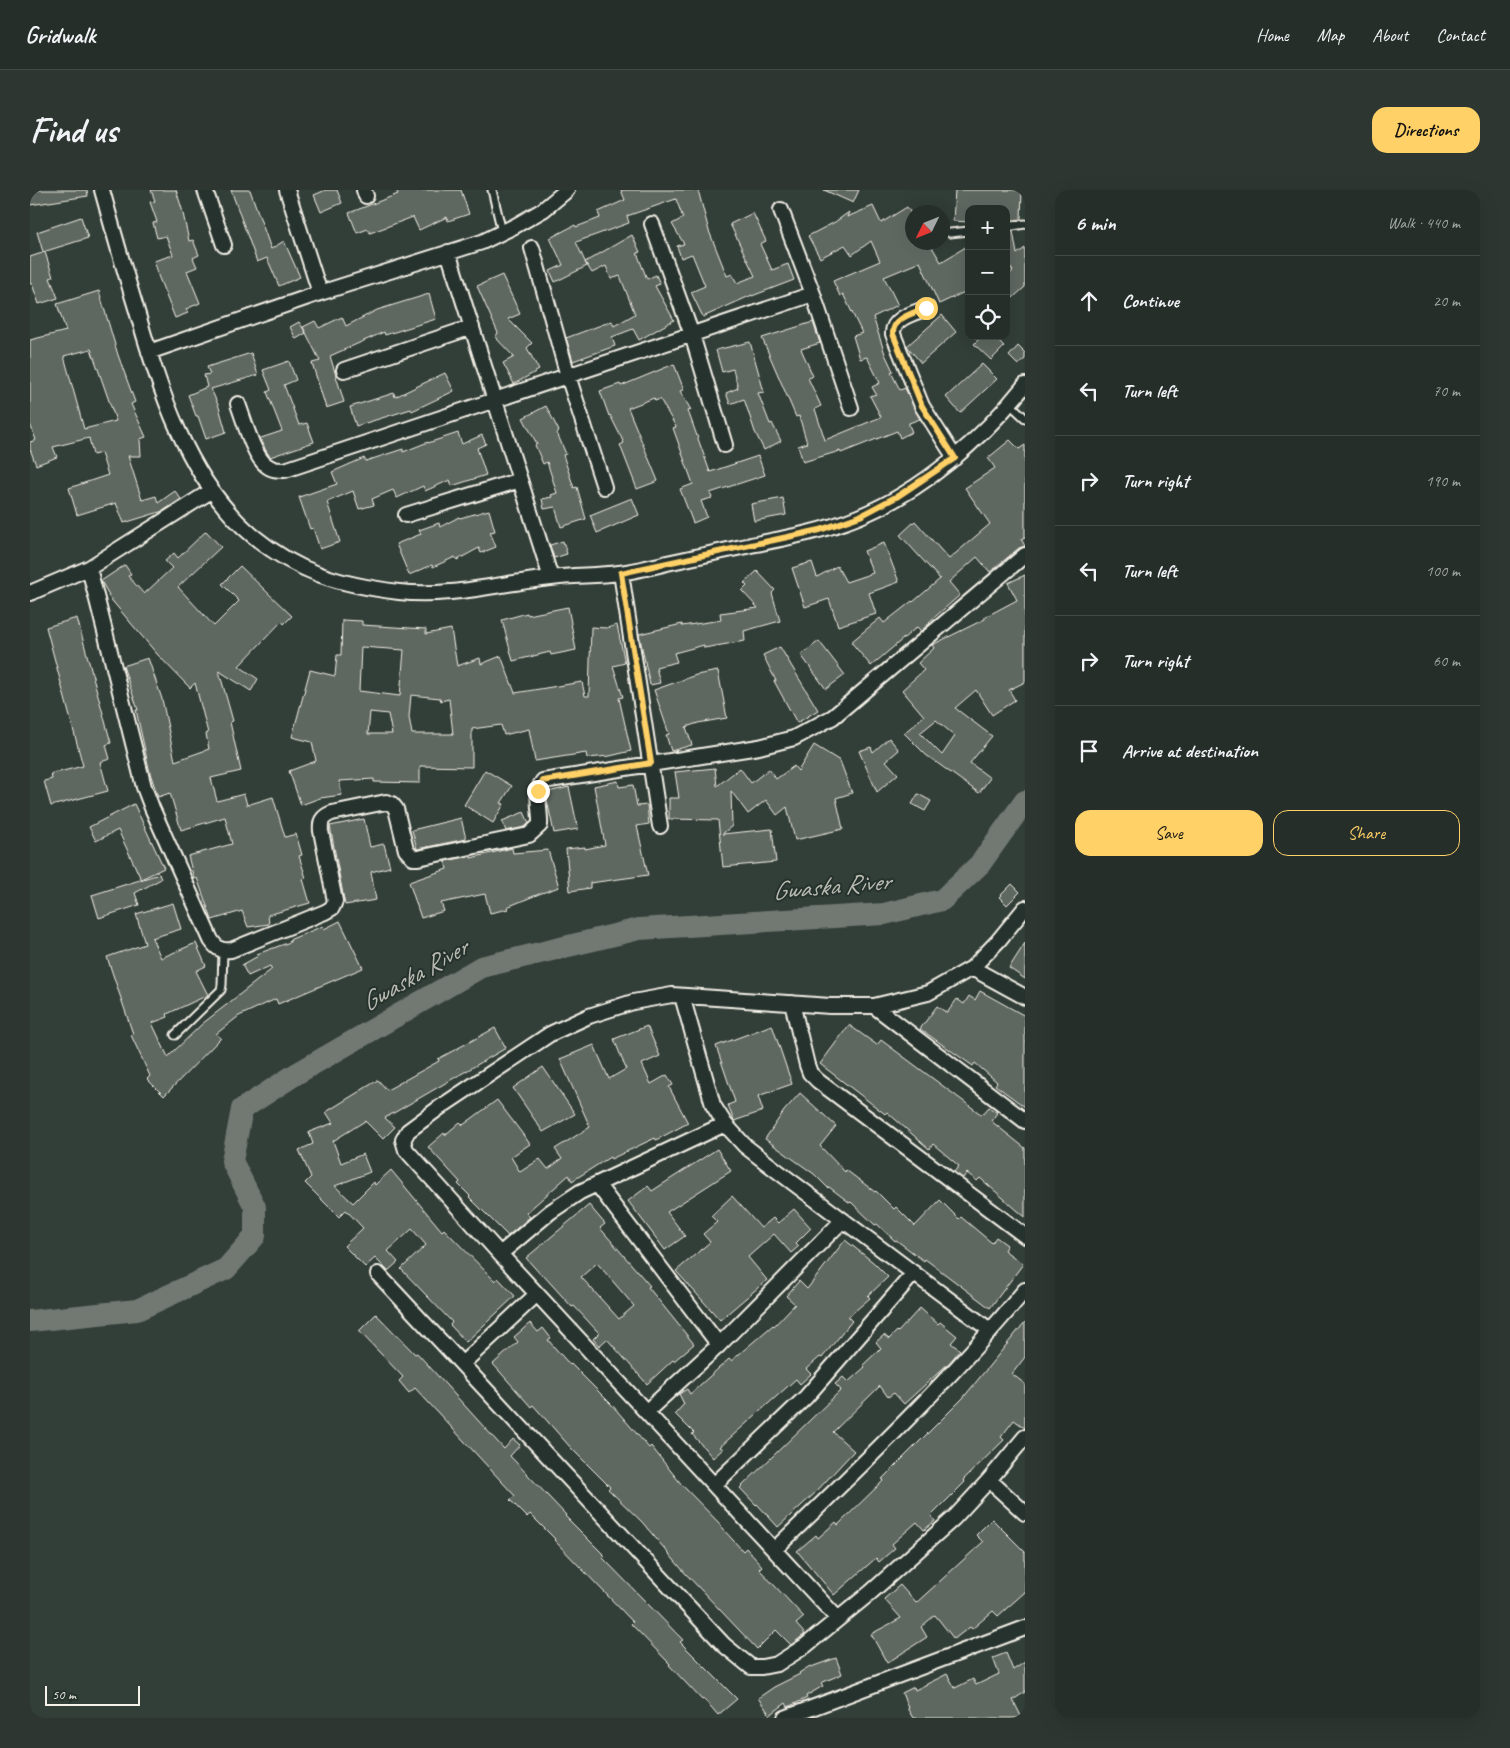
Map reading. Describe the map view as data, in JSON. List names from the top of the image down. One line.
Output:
{"water":["Gwaska River"],"scale_bar":"50 m","north":"bottom left","page":{"header":"Gridwalk","nav":["Home","Map","About","Contact"],"buttons":["Directions",["Save","Share"]],"title":"Find us","heading":["6 min","Walk · 440 m"],"map_buttons":["+","−"],"list":[["Continue","20 m"],["Turn left","70 m"],["Turn right","190 m"],["Turn left","100 m"],["Turn right","60 m"],"Arrive at destination"],"scale":"50 m"}}
